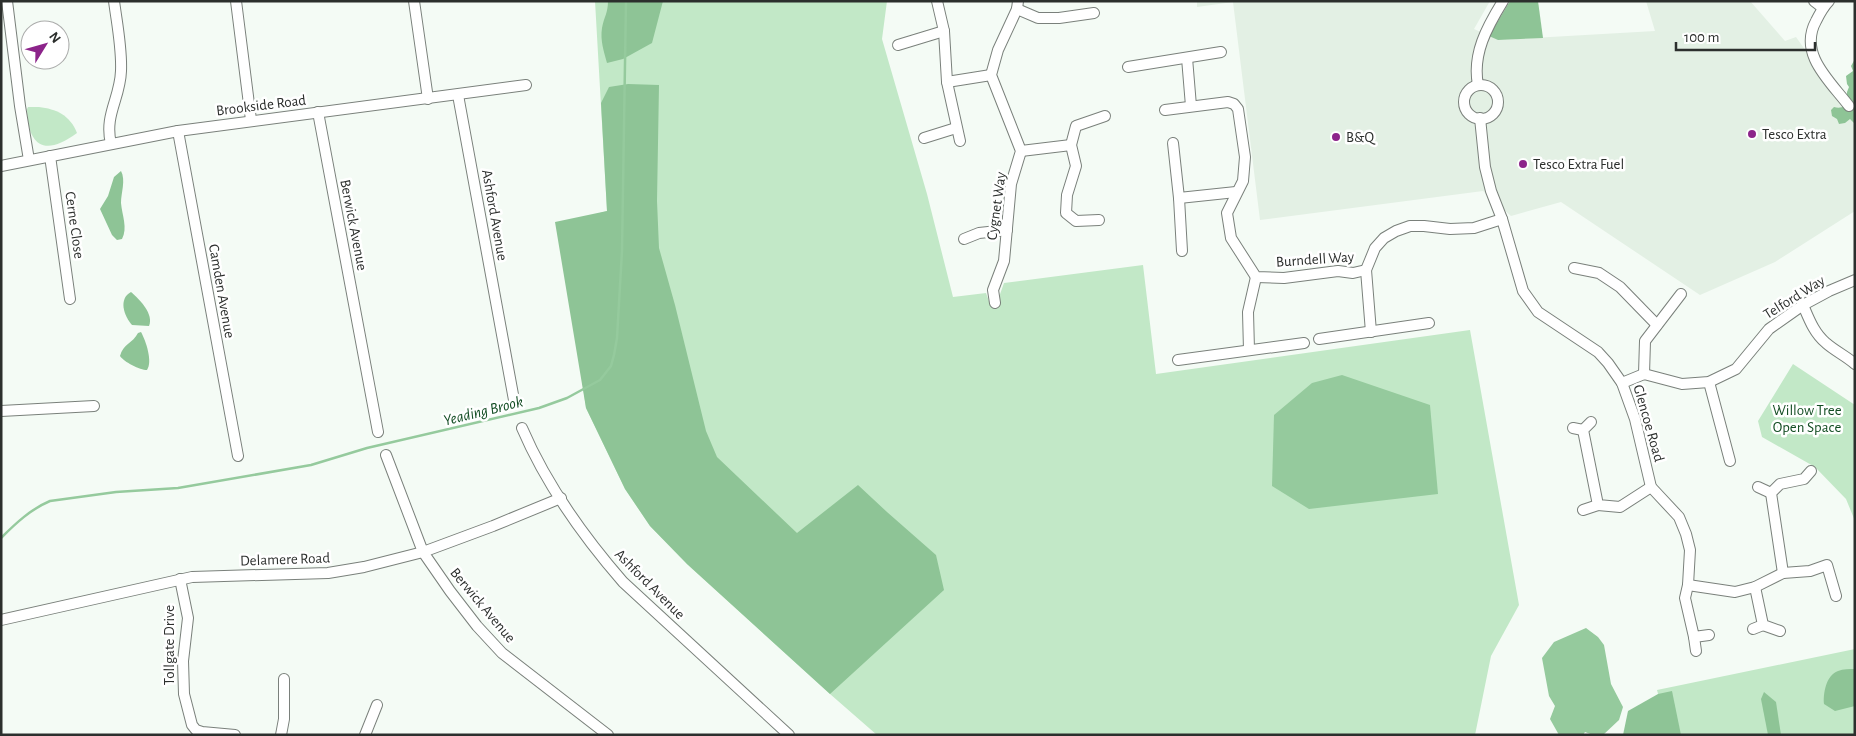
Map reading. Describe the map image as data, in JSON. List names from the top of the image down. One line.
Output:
{"streets":{"street":["Brookside Road","Cygnet Way","Ashford Avenue","Cerne Close","Berwick Avenue","Burndell Way","Camden Avenue","Telford Way","Glencoe Road","Delamere Road","Tollgate Drive"]},"crossings":[["Brookside Road","Ashford Avenue"],["Brookside Road","Cerne Close"],["Brookside Road","Berwick Avenue"],["Brookside Road","Camden Avenue"],["Ashford Avenue","Delamere Road"],["Berwick Avenue","Delamere Road"],["Delamere Road","Tollgate Drive"]],"water":["Yeading Brook"],"parks":["Willow Tree Open Space"],"places":["Tesco Extra","B&Q","Tesco Extra Fuel"],"scale_bar":"100 m","north":"top right"}
